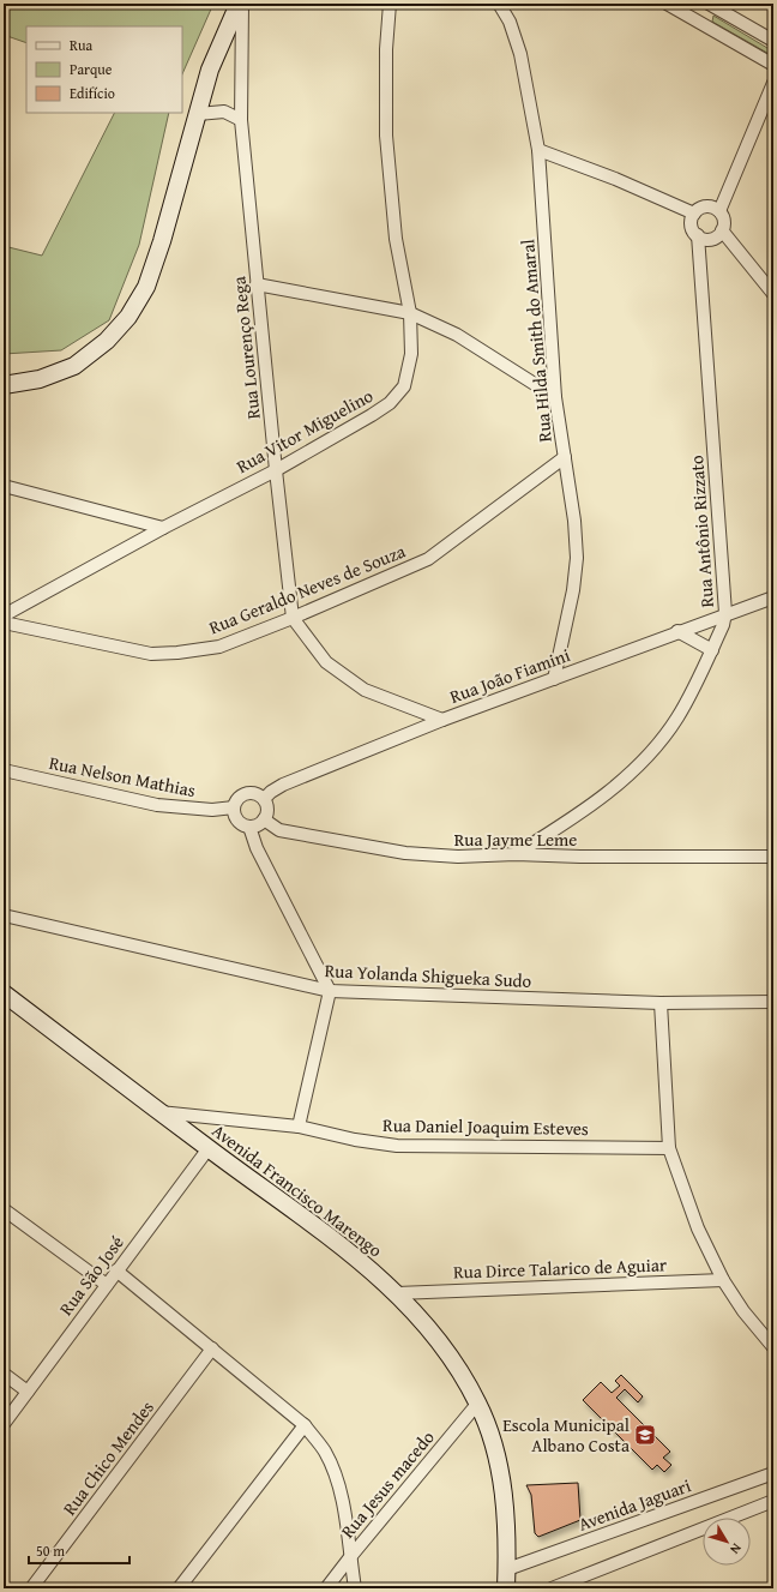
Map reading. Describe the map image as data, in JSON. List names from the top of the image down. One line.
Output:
{"streets":{"main road":["Avenida Francisco Marengo"],"street":["Rua Hilda Smith do Amaral","Rua Lourenço Rega","Rua Vitor Miguelino","Rua Antônio Rizzato","Rua Geraldo Neves de Souza","Rua João Fiamini","Rua Nelson Mathias","Rua Jayme Leme","Rua Yolanda Shigueka Sudo","Rua Daniel Joaquim Esteves","Rua Dirce Talarico de Aguiar","Rua São José","Rua Chico Mendes","Rua Jesus macedo","Avenida Jaguari"]},"crossings":[["Rua Hilda Smith do Amaral","Rua Geraldo Neves de Souza"],["Rua Hilda Smith do Amaral","Rua João Fiamini"],["Rua Lourenço Rega","Rua Vitor Miguelino"],["Rua Lourenço Rega","Rua Geraldo Neves de Souza"],["Rua Antônio Rizzato","Rua João Fiamini"],["Rua Antônio Rizzato","Rua Jayme Leme"],["Rua João Fiamini","Rua Nelson Mathias"],["Rua João Fiamini","Rua Jayme Leme"],["Rua Nelson Mathias","Rua Jayme Leme"],["Rua Daniel Joaquim Esteves","Avenida Francisco Marengo"],["Avenida Francisco Marengo","Rua Dirce Talarico de Aguiar"],["Avenida Francisco Marengo","Rua São José"],["Avenida Francisco Marengo","Rua Jesus macedo"],["Avenida Francisco Marengo","Avenida Jaguari"]],"places":{"school or university":["Escola Municipal Albano Costa"]},"legend":["Rua","Parque","Edifício"],"scale_bar":"50 m","north":"bottom right"}
